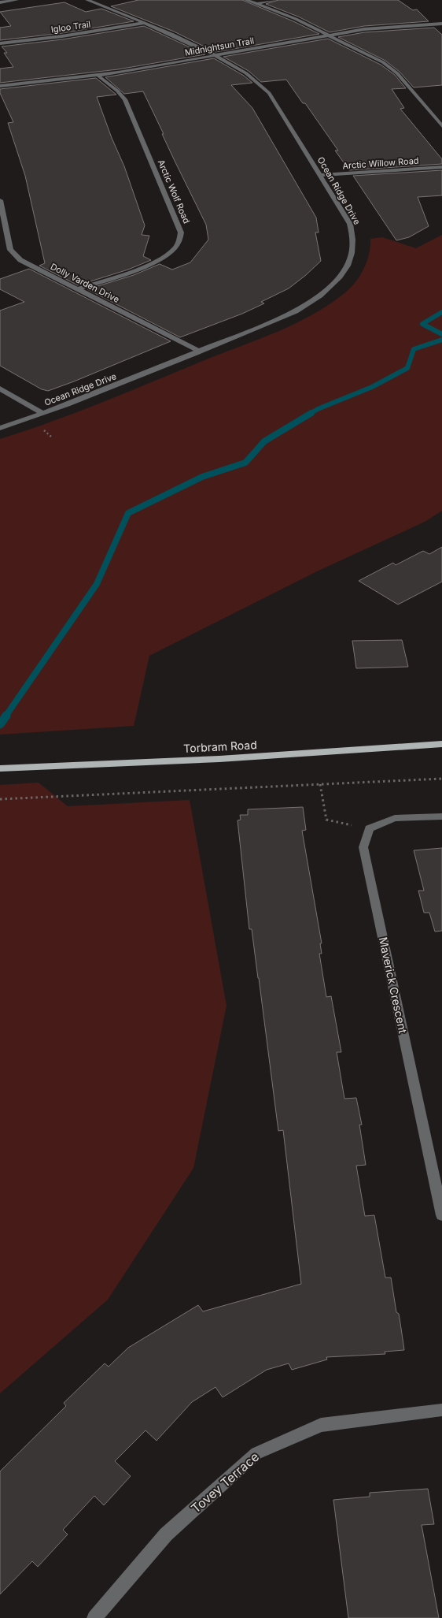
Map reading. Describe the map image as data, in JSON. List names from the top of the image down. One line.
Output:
{"streets":{"main road":["Torbram Road"],"street":["Igloo Trail","Midnightsun Trail","Arctic Willow Road","Ocean Ridge Drive","Arctic Wolf Road","Dolly Varden Drive","Maverick Crescent","Tovey Terrace"]},"crossings":[["Igloo Trail","Ocean Ridge Drive"],["Midnightsun Trail","Ocean Ridge Drive"],["Midnightsun Trail","Arctic Wolf Road"],["Arctic Willow Road","Ocean Ridge Drive"],["Ocean Ridge Drive","Dolly Varden Drive"],["Arctic Wolf Road","Dolly Varden Drive"]]}
